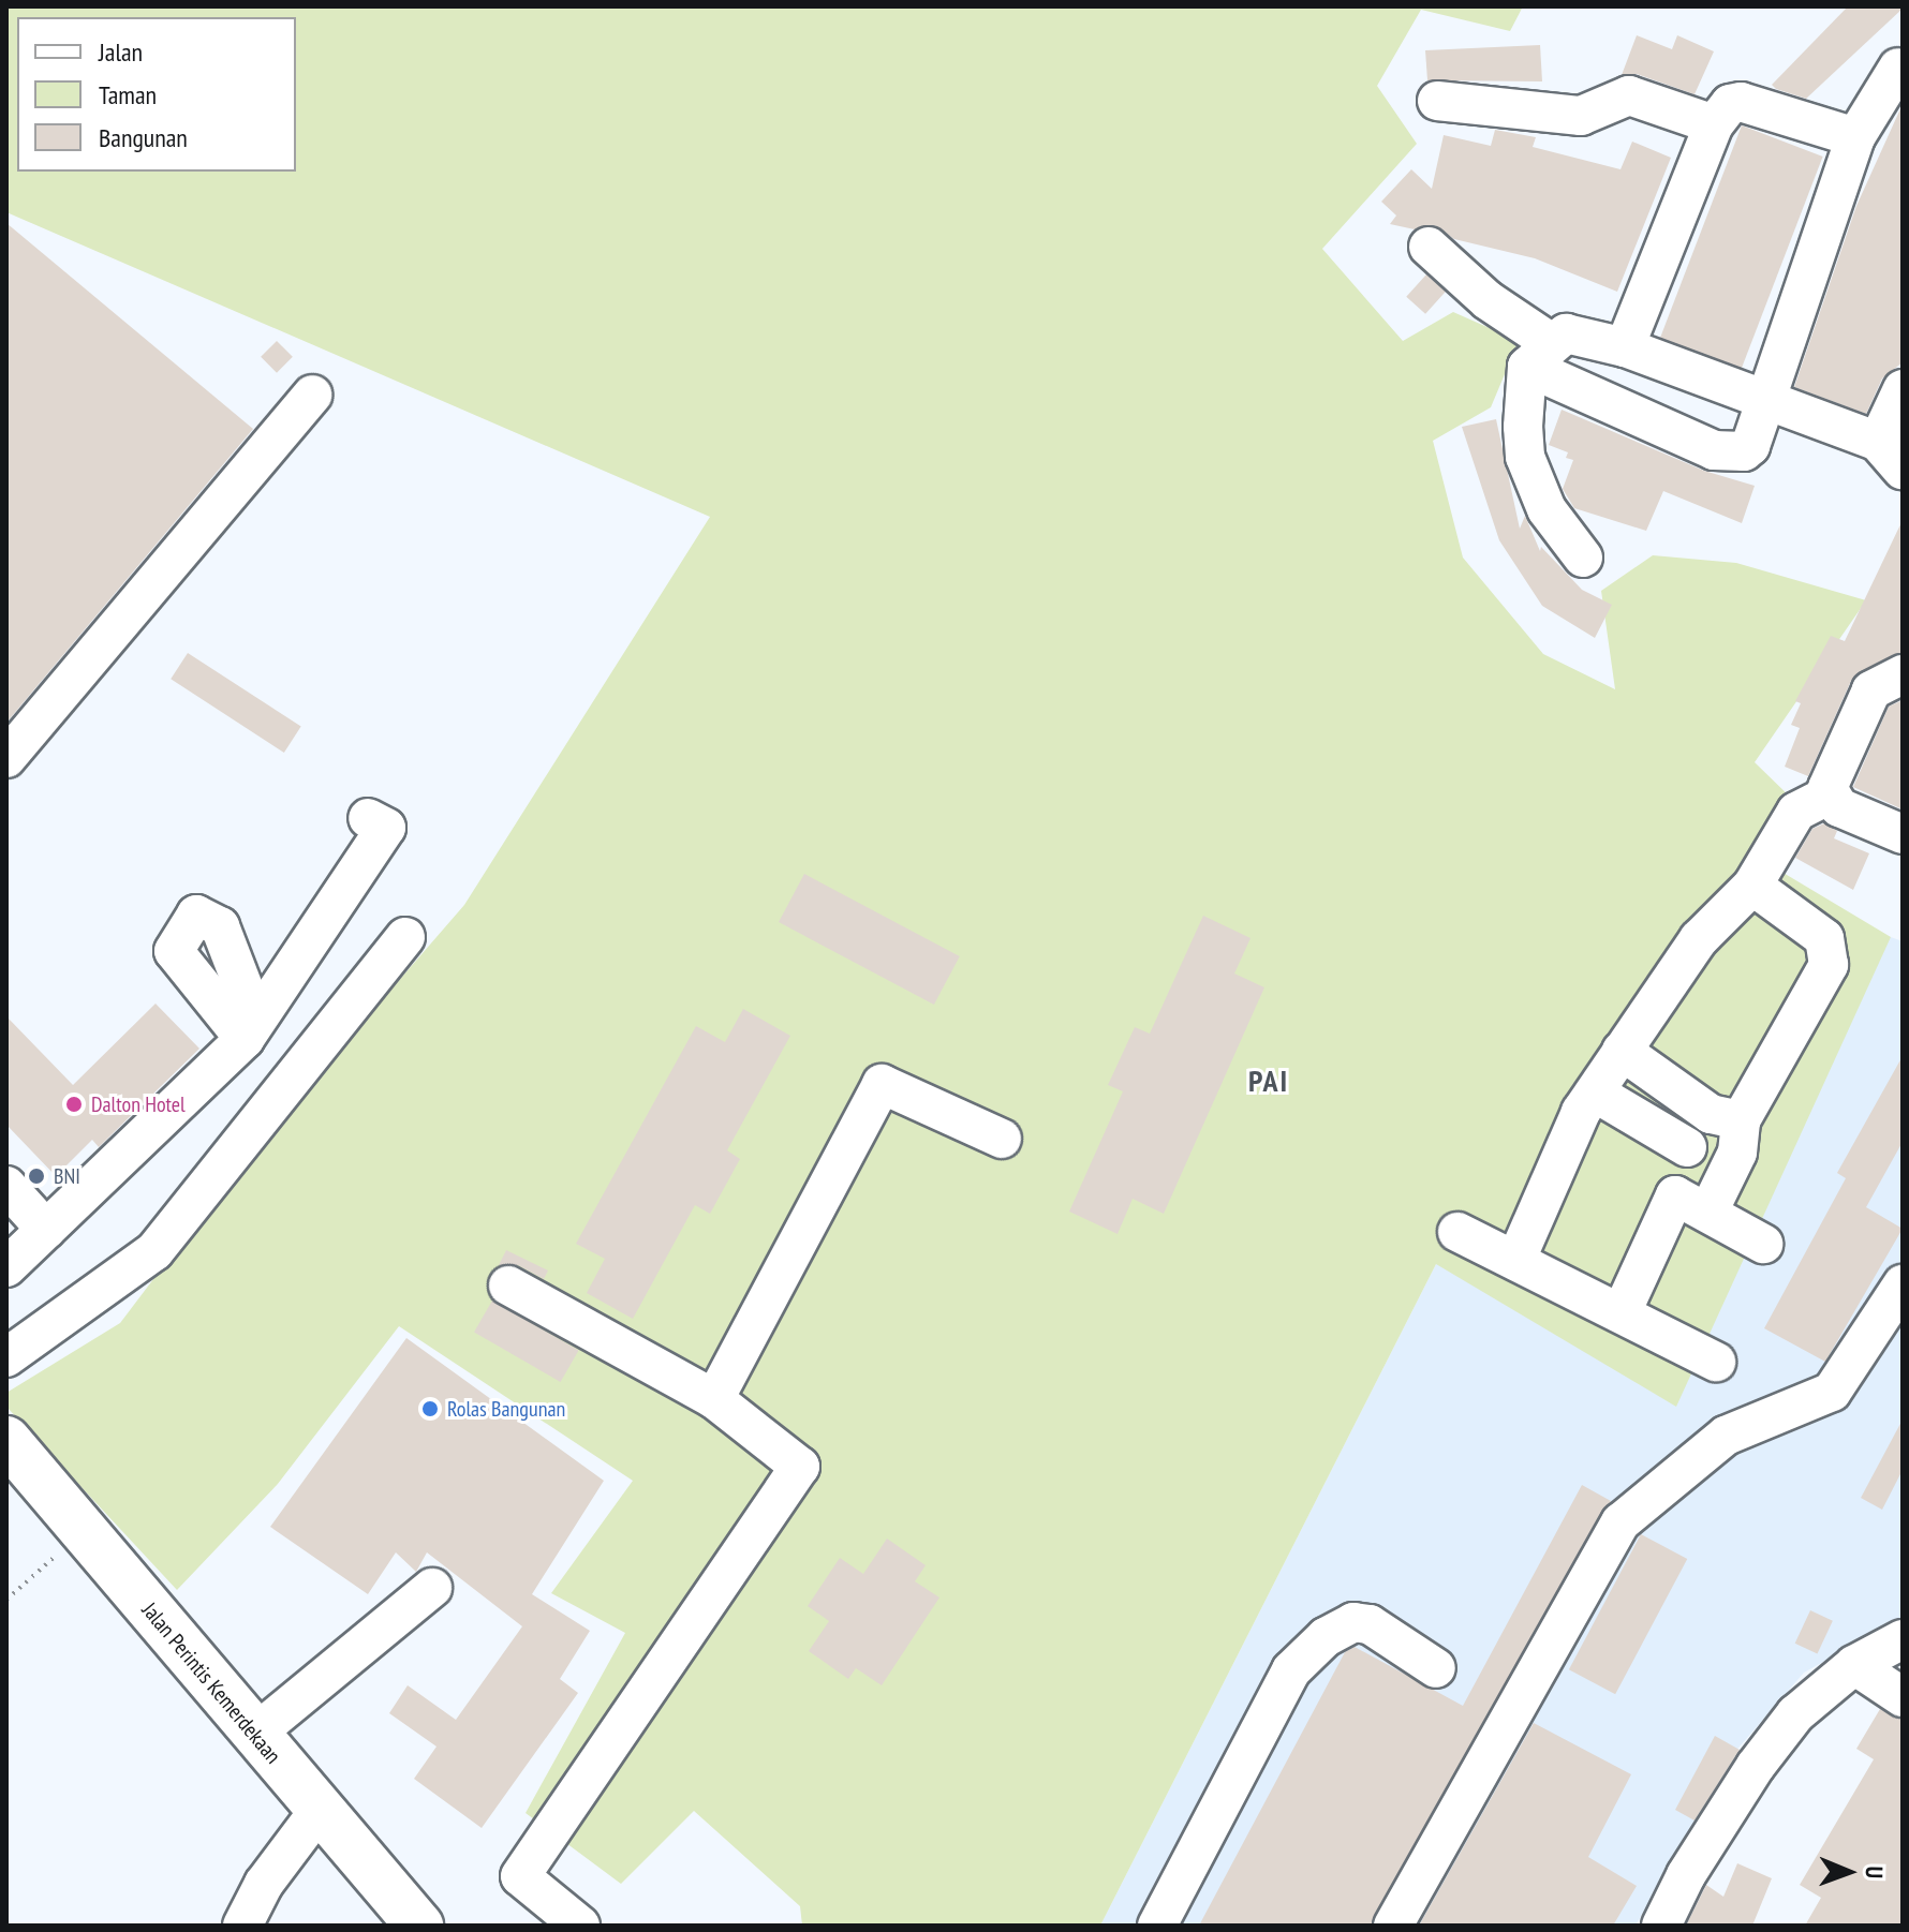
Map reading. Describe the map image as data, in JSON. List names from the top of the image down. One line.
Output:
{"streets":{"highway":["Jalan Perintis Kemerdekaan"]},"districts":["PAI"],"places":["Dalton Hotel","BNI","Rolas Bangunan"],"legend":["Jalan","Taman","Bangunan"],"north":"right"}
